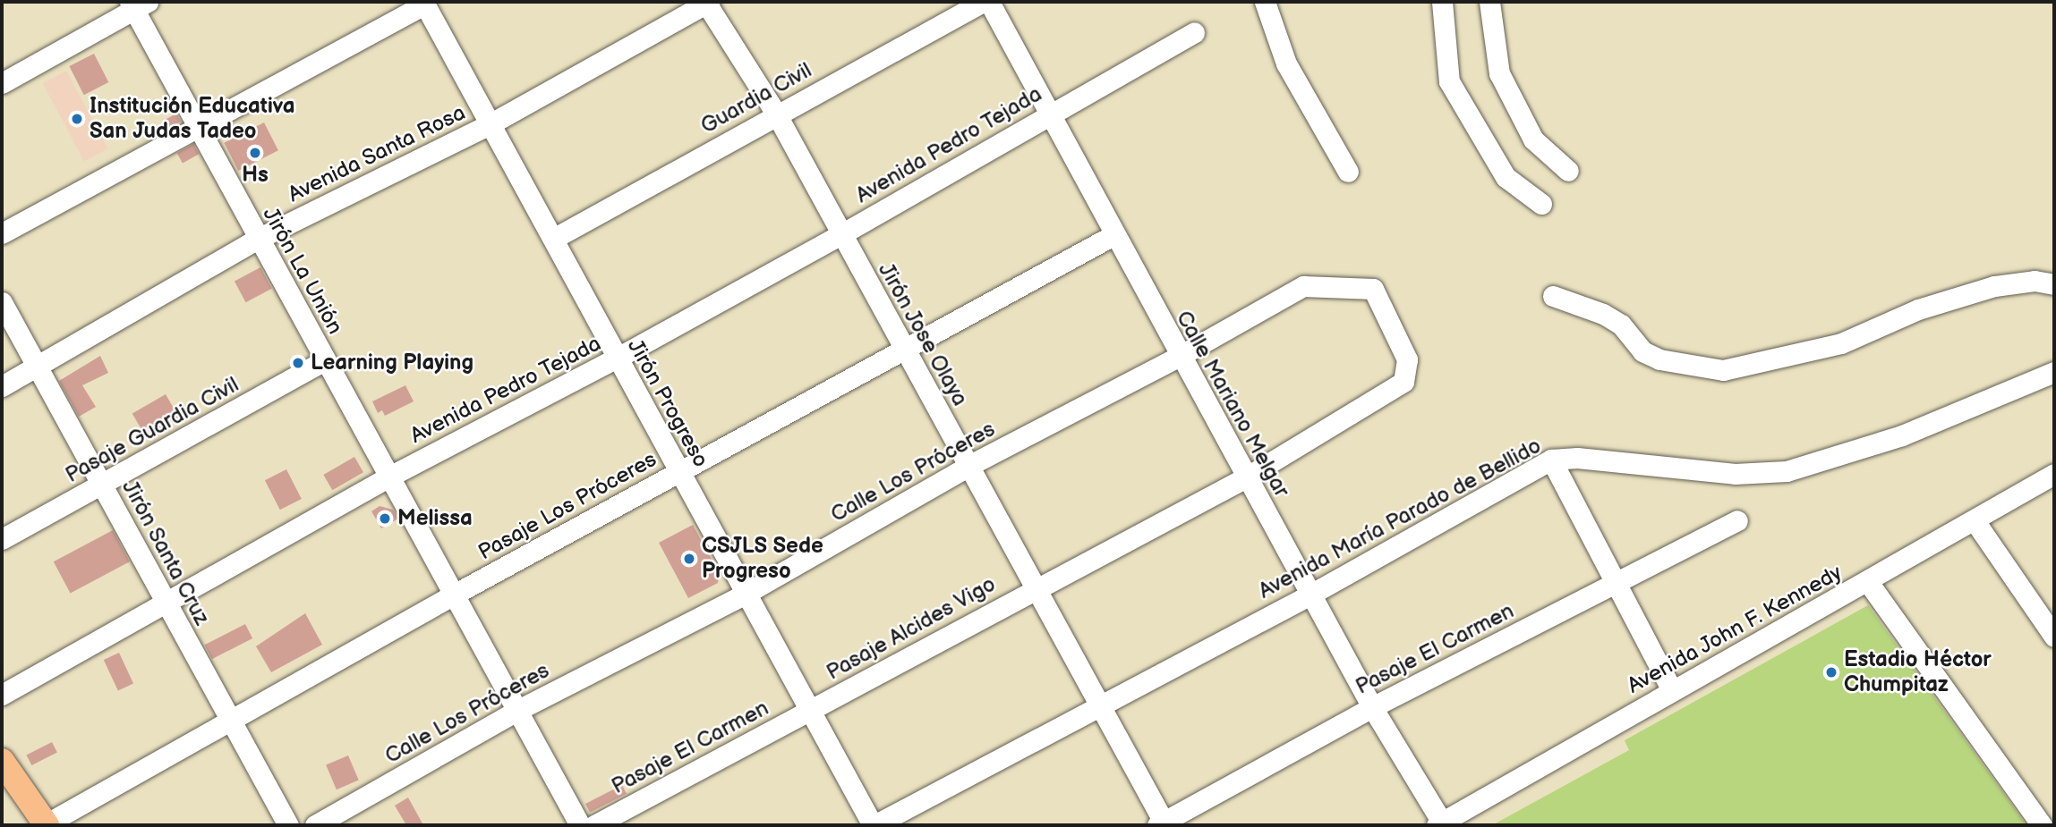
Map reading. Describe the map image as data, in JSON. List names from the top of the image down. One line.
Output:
{"streets":{"street":["Guardia Civil","Avenida Pedro Tejada","Avenida Santa Rosa","Jirón La Unión","Jirón Jose Olaya","Jirón Progreso","Calle Mariano Melgar","Pasaje Guardia Civil","Calle Los Próceres","Pasaje Los Próceres","Avenida María Parado de Bellido","Jirón Santa Cruz","Pasaje Alcides Vigo","Avenida John F. Kennedy","Pasaje El Carmen"]},"crossings":[["Guardia Civil","Jirón Jose Olaya"],["Guardia Civil","Jirón Progreso"],["Avenida Pedro Tejada","Jirón La Unión"],["Avenida Pedro Tejada","Jirón Jose Olaya"],["Avenida Pedro Tejada","Jirón Progreso"],["Avenida Pedro Tejada","Calle Mariano Melgar"],["Avenida Pedro Tejada","Jirón Santa Cruz"],["Avenida Santa Rosa","Jirón La Unión"],["Avenida Santa Rosa","Jirón Jose Olaya"],["Avenida Santa Rosa","Jirón Progreso"],["Avenida Santa Rosa","Jirón Santa Cruz"],["Jirón La Unión","Pasaje Guardia Civil"],["Jirón La Unión","Calle Los Próceres"],["Jirón La Unión","Pasaje Los Próceres"],["Jirón Jose Olaya","Calle Los Próceres"],["Jirón Jose Olaya","Pasaje Los Próceres"],["Jirón Jose Olaya","Avenida María Parado de Bellido"],["Jirón Jose Olaya","Pasaje Alcides Vigo"],["Jirón Jose Olaya","Pasaje El Carmen"],["Jirón Progreso","Calle Los Próceres"],["Jirón Progreso","Pasaje Los Próceres"],["Jirón Progreso","Avenida María Parado de Bellido"],["Jirón Progreso","Pasaje Alcides Vigo"],["Jirón Progreso","Pasaje El Carmen"],["Calle Mariano Melgar","Calle Los Próceres"],["Calle Mariano Melgar","Pasaje Los Próceres"],["Calle Mariano Melgar","Avenida María Parado de Bellido"],["Calle Mariano Melgar","Pasaje Alcides Vigo"],["Calle Mariano Melgar","Avenida John F. Kennedy"],["Calle Mariano Melgar","Pasaje El Carmen"],["Pasaje Guardia Civil","Jirón Santa Cruz"],["Calle Los Próceres","Pasaje Alcides Vigo"],["Pasaje Los Próceres","Jirón Santa Cruz"],["Pasaje Alcides Vigo","Pasaje El Carmen"]],"places":["Institución Educativa San Judas Tadeo","Hs","Learning Playing","Melissa","CSJLS Sede Progreso","Estadio Héctor Chumpitaz"]}
